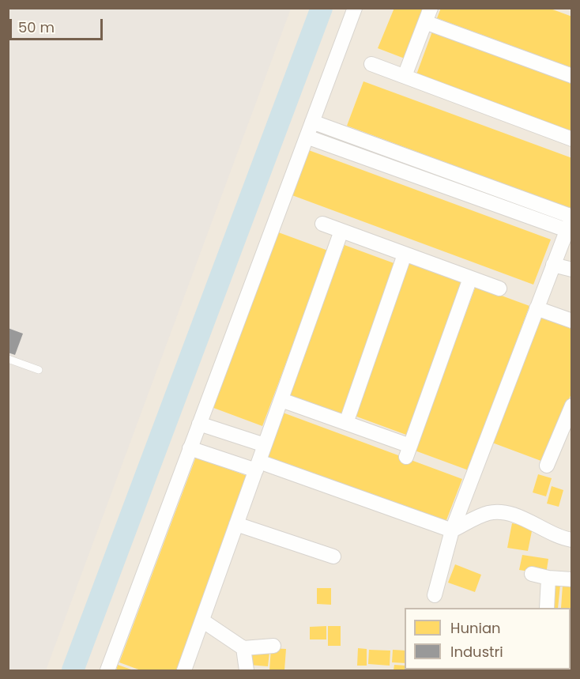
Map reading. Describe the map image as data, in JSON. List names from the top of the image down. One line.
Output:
{"legend":["Hunian","Industri"],"scale_bar":"50 m"}
